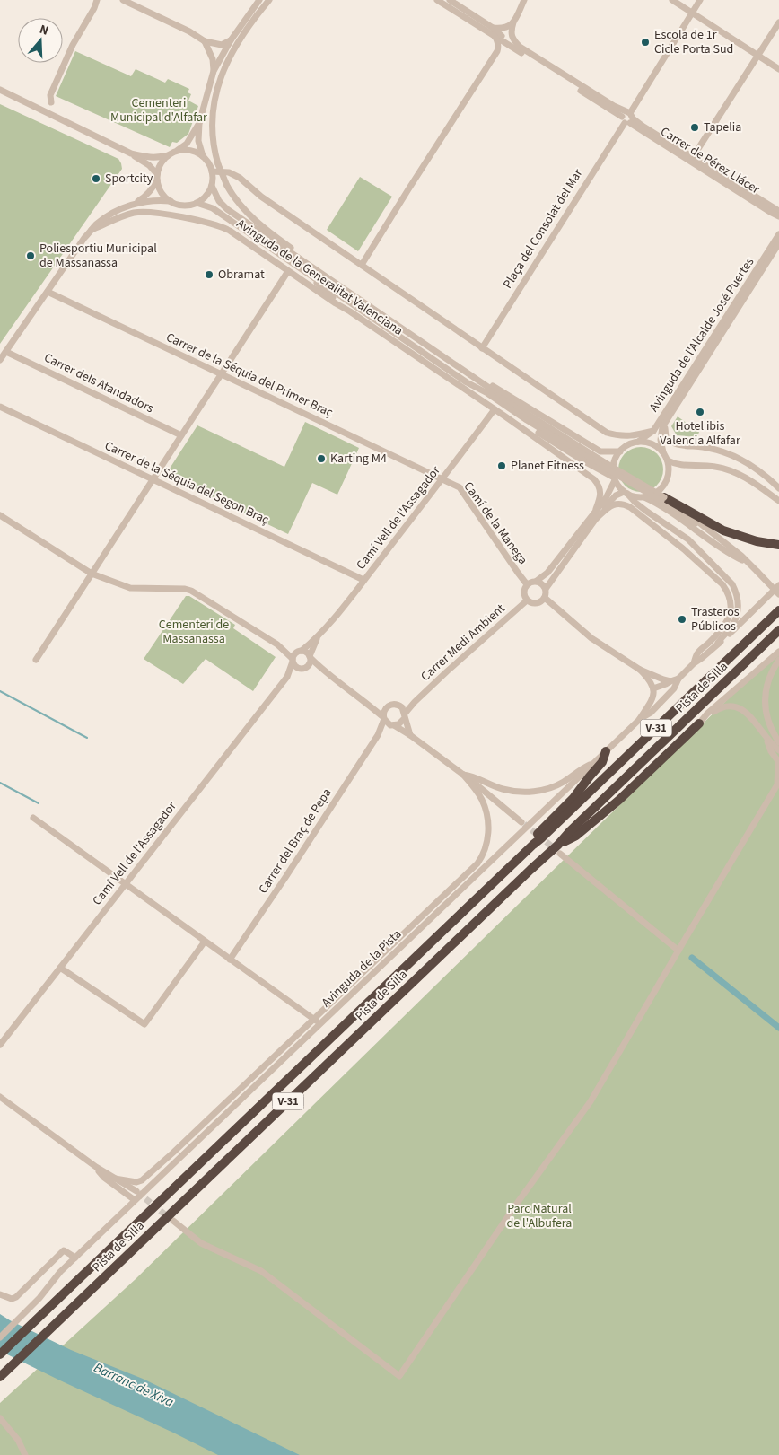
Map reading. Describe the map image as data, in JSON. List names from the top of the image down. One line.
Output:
{"streets":{"highway":["Pista de Silla","V-31"],"street":["Carrer de Pérez Llácer","Plaça del Consolat del Mar","Avinguda de la Generalitat Valenciana","Avinguda de l'Alcalde José Puertes","Carrer de la Séquia del Primer Braç","Carrer dels Atandadors","Carrer de la Séquia del Segon Braç","Camí Vell de l'Assagador","Camí de la Manega","Carrer Medi Ambient","Carrer del Braç de Pepa","Avinguda de la Pista"]},"crossings":[["Carrer de Pérez Llácer","Plaça del Consolat del Mar"],["Avinguda de la Generalitat Valenciana","Camí Vell de l'Assagador"],["Carrer de la Séquia del Primer Braç","Camí Vell de l'Assagador"],["Carrer de la Séquia del Primer Braç","Camí de la Manega"],["Carrer de la Séquia del Segon Braç","Camí Vell de l'Assagador"],["Camí Vell de l'Assagador","Camí de la Manega"],["Camí de la Manega","Carrer Medi Ambient"],["Carrer Medi Ambient","Carrer del Braç de Pepa"]],"water":["Barranc de Xiva"],"parks":["Cementeri Municipal d'Alfafar","Cementeri de Massanassa","Parc Natural de l'Albufera"],"places":["Escola de 1r Cicle Porta Sud","Tapelia","Sportcity","Poliesportiu Municipal de Massanassa","Obramat","Hotel ibis Valencia Alfafar","Karting M4","Planet Fitness","Trasteros Públicos"],"north":"top"}
